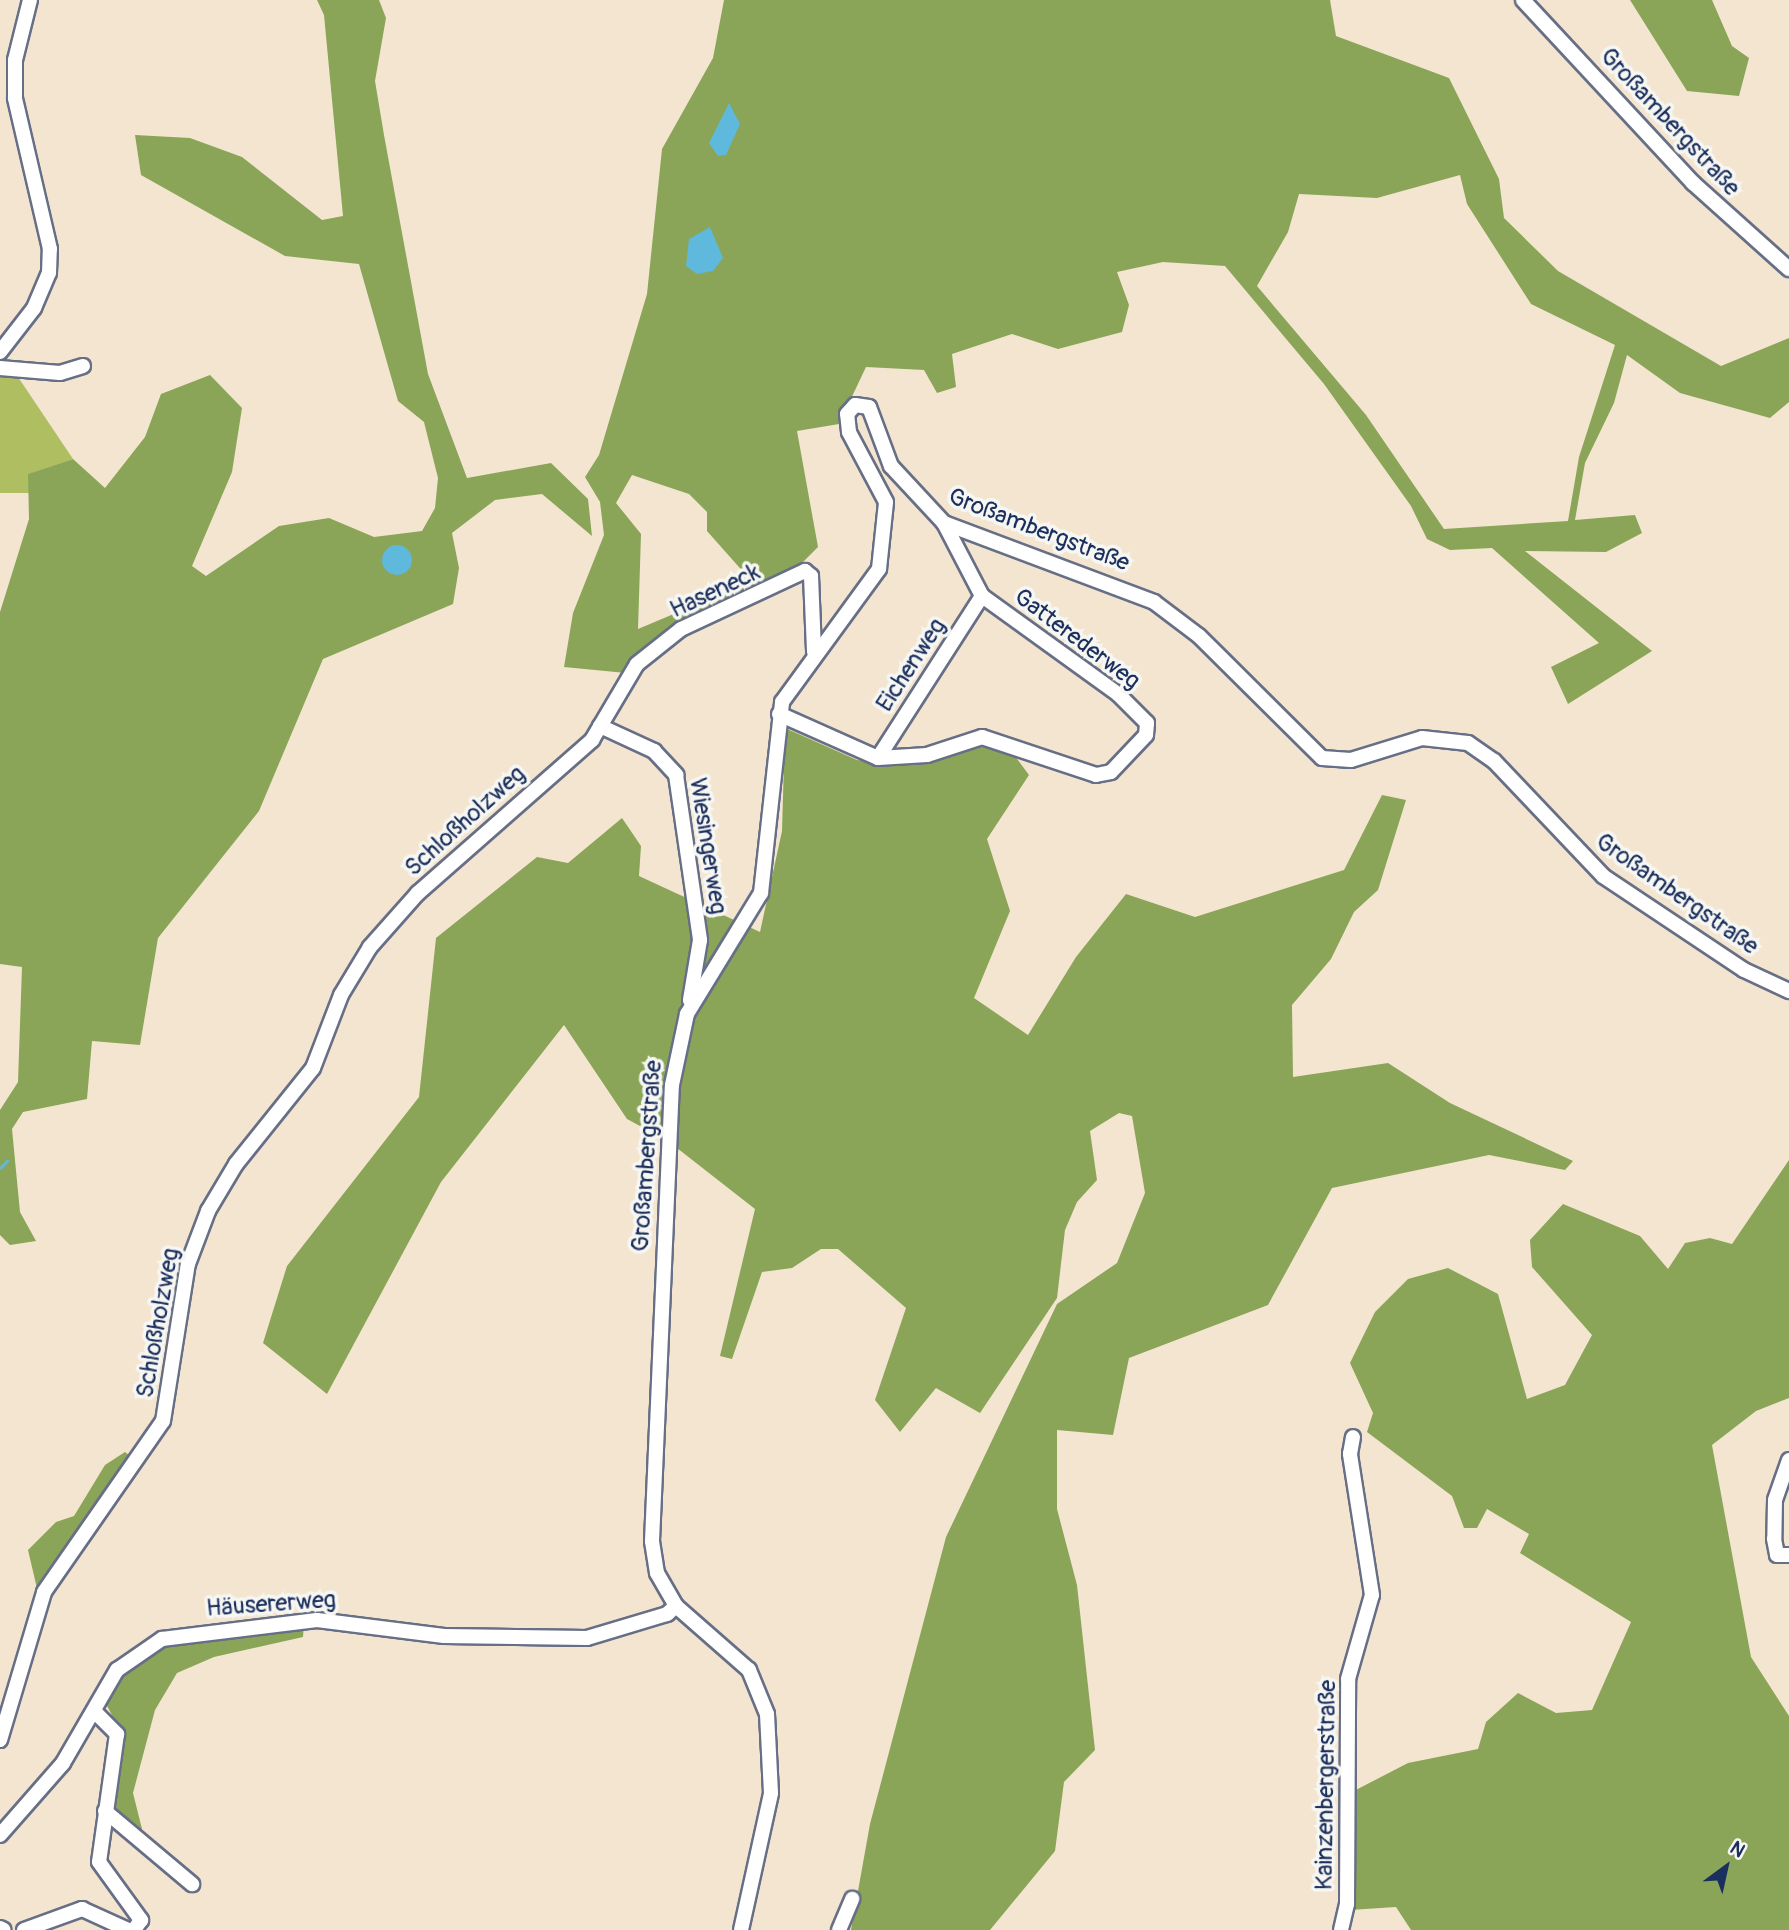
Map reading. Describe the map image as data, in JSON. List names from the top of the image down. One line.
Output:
{"streets":{"street":["Großambergstraße","Haseneck","Gatterederweg","Eichenweg","Schloßholzweg","Wiesingerweg","Häusererweg","Kainzenbergerstraße"]},"crossings":[["Großambergstraße","Haseneck"],["Großambergstraße","Gatterederweg"],["Großambergstraße","Wiesingerweg"],["Großambergstraße","Häusererweg"],["Haseneck","Schloßholzweg"],["Haseneck","Wiesingerweg"],["Gatterederweg","Eichenweg"],["Schloßholzweg","Wiesingerweg"]],"north":"top right"}
